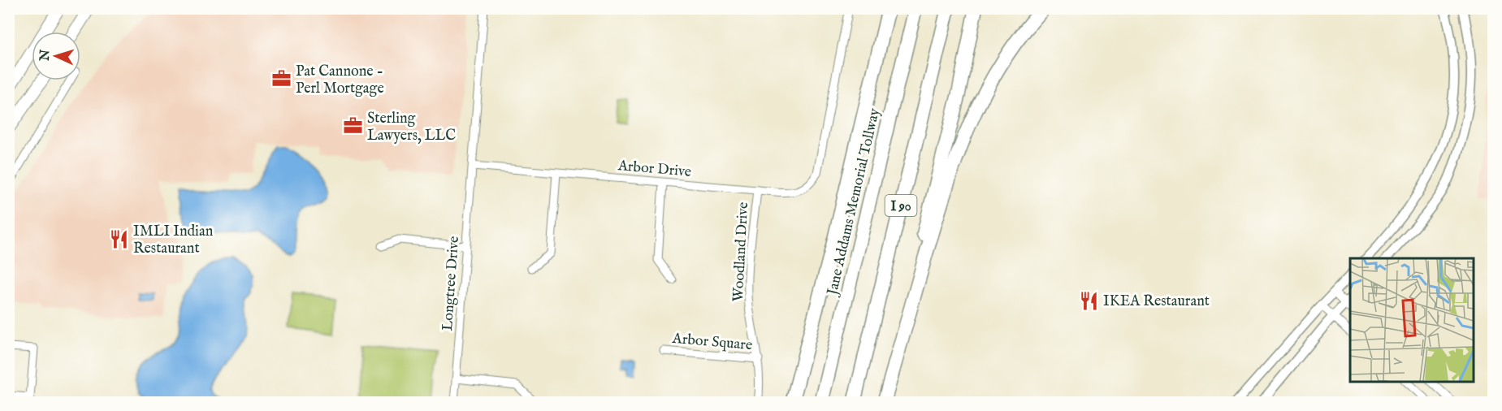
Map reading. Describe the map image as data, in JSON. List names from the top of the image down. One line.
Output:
{"streets":{"highway":["Jane Addams Memorial Tollway","I 90"],"street":["Arbor Drive","Woodland Drive","Longtree Drive","Arbor Square"]},"crossings":[["Arbor Drive","Woodland Drive"],["Arbor Drive","Longtree Drive"],["Woodland Drive","Arbor Square"]],"places":{"office":["Pat Cannone - Perl Mortgage","Sterling Lawyers, LLC"],"restaurant":["IMLI Indian Restaurant","IKEA Restaurant"]},"north":"left"}
